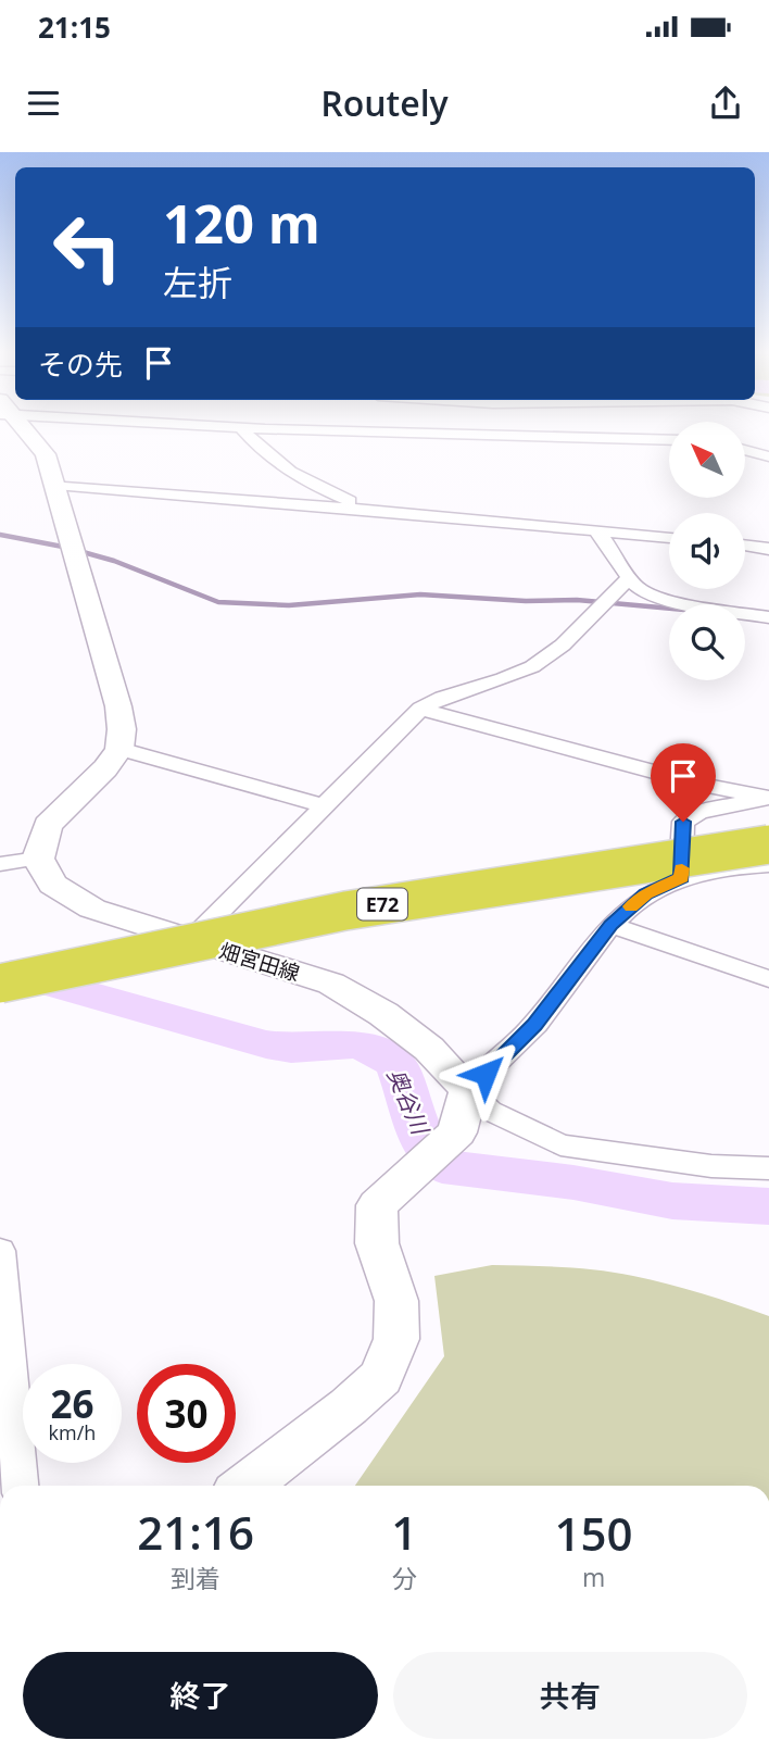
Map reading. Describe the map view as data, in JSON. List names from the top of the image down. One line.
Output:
{"streets":{"highway":["E72"],"main road":["畑宮田線"]},"water":["奥谷川"],"north":"top left","page":{"status":"21:15","header":"Routely","turn":["120 m","左折"],"then":"その先","speed":"26 km/h","limit":"30","eta":["21:16","到着","1","分","150","m"],"buttons":["終了","共有"]}}
